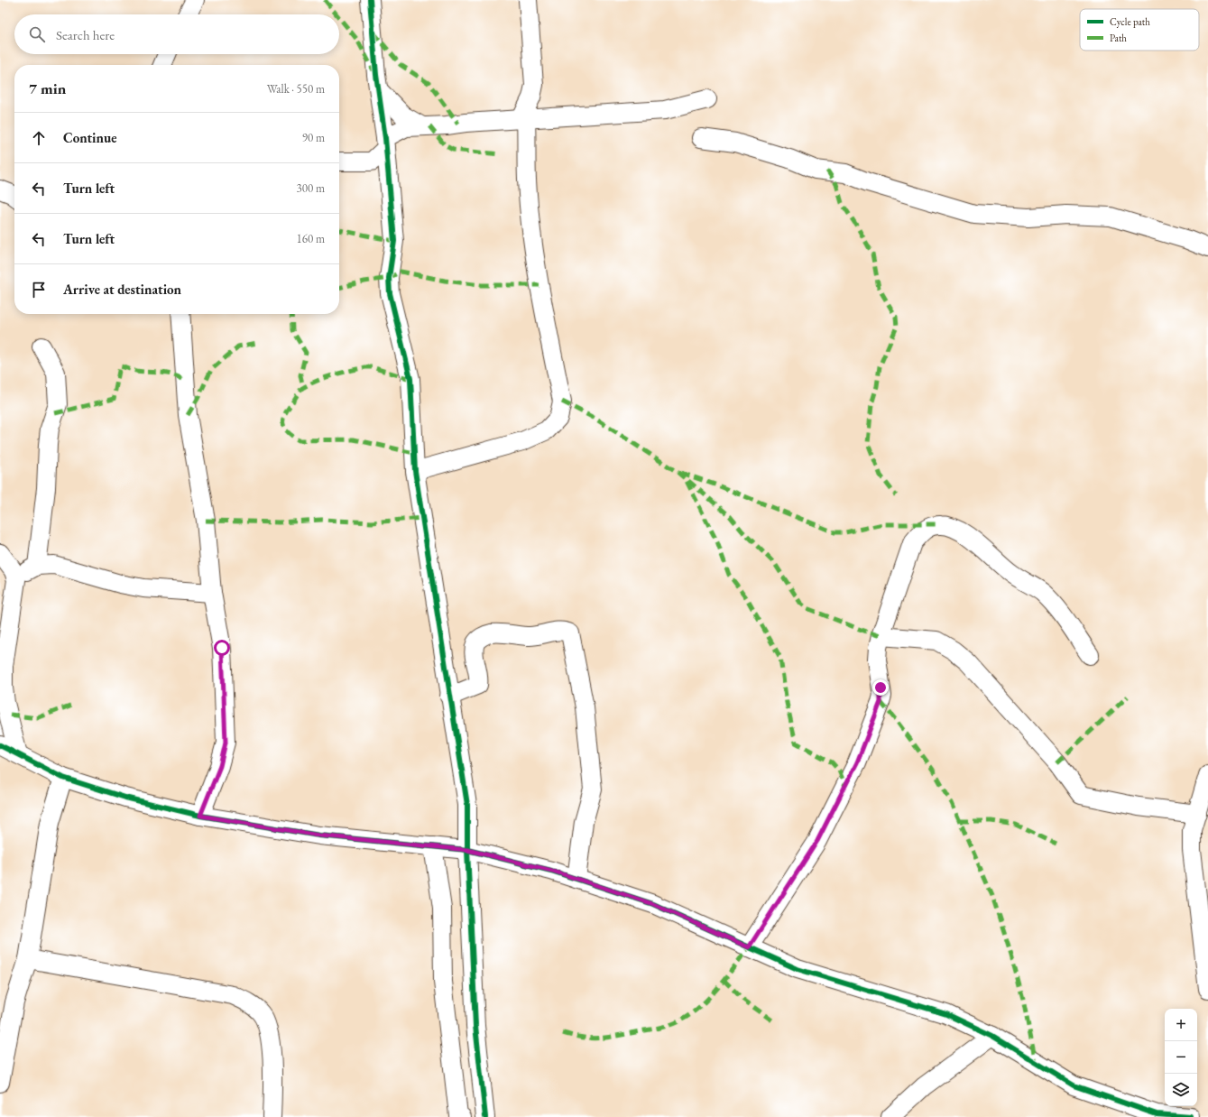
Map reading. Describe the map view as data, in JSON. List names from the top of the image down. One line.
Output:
{"legend":["Cycle path","Path"],"page":{"search":"Search here","heading":["7 min","Walk · 550 m"],"list":[["Continue","90 m"],["Turn left","300 m"],["Turn left","160 m"],"Arrive at destination"],"map_buttons":["+","−"]}}
